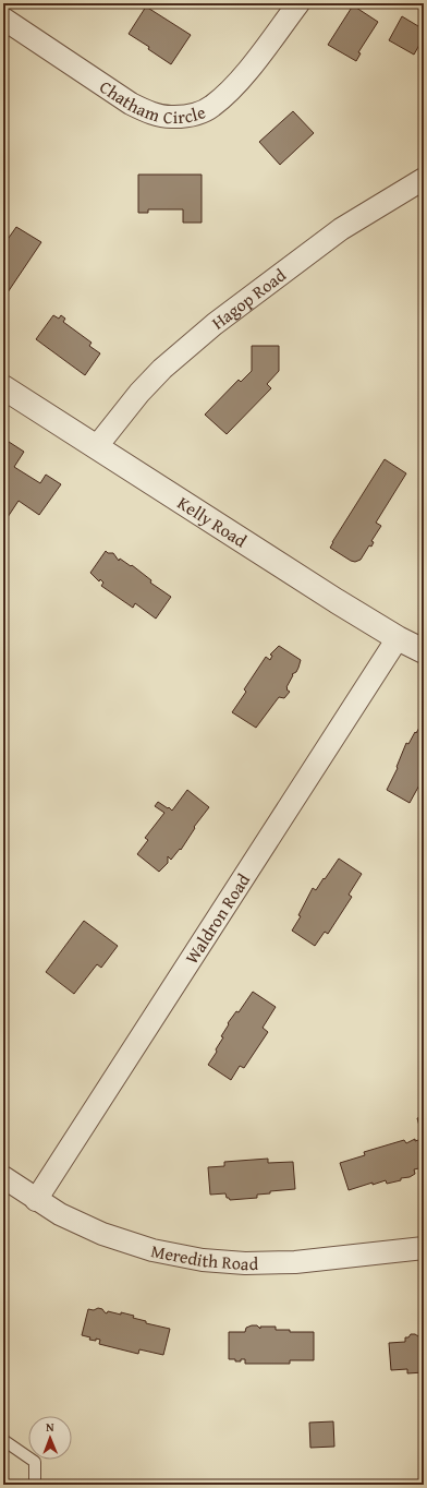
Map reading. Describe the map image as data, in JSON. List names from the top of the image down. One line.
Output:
{"streets":{"street":["Chatham Circle","Hagop Road","Kelly Road","Waldron Road","Meredith Road"]},"crossings":[["Hagop Road","Kelly Road"],["Kelly Road","Waldron Road"],["Waldron Road","Meredith Road"]],"north":"top"}
